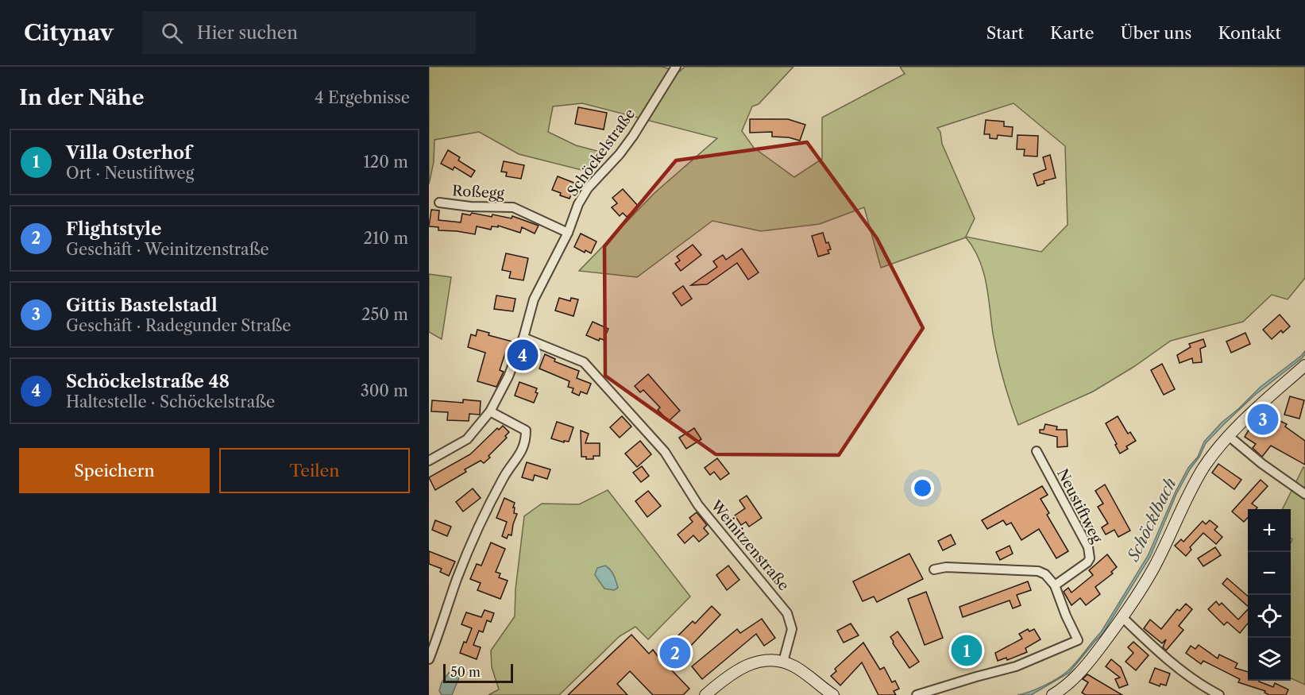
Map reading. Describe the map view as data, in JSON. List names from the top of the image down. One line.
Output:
{"streets":{"street":["Schöckelstraße","Roßegg","Neustiftweg","Weinitzenstraße"]},"crossings":[["Schöckelstraße","Roßegg"],["Schöckelstraße","Weinitzenstraße"]],"water":["Schöcklbach"],"scale_bar":"50 m","page":{"header":"Citynav","search":"Hier suchen","nav":["Start","Karte","Über uns","Kontakt"],"heading":["In der Nähe","4 Ergebnisse"],"list":[{"mark":"1","name":"Villa Osterhof","note":"Ort · Neustiftweg","value":"120 m"},{"mark":"2","name":"Flightstyle","note":"Geschäft · Weinitzenstraße","value":"210 m"},{"mark":"3","name":"Gittis Bastelstadl","note":"Geschäft · Radegunder Straße","value":"250 m"},{"mark":"4","name":"Schöckelstraße 48","note":"Haltestelle · Schöckelstraße","value":"300 m"}],"pins":["4","3","1","2"],"buttons":["Speichern","Teilen"],"map_buttons":["+","−"],"scale":"50 m"}}
